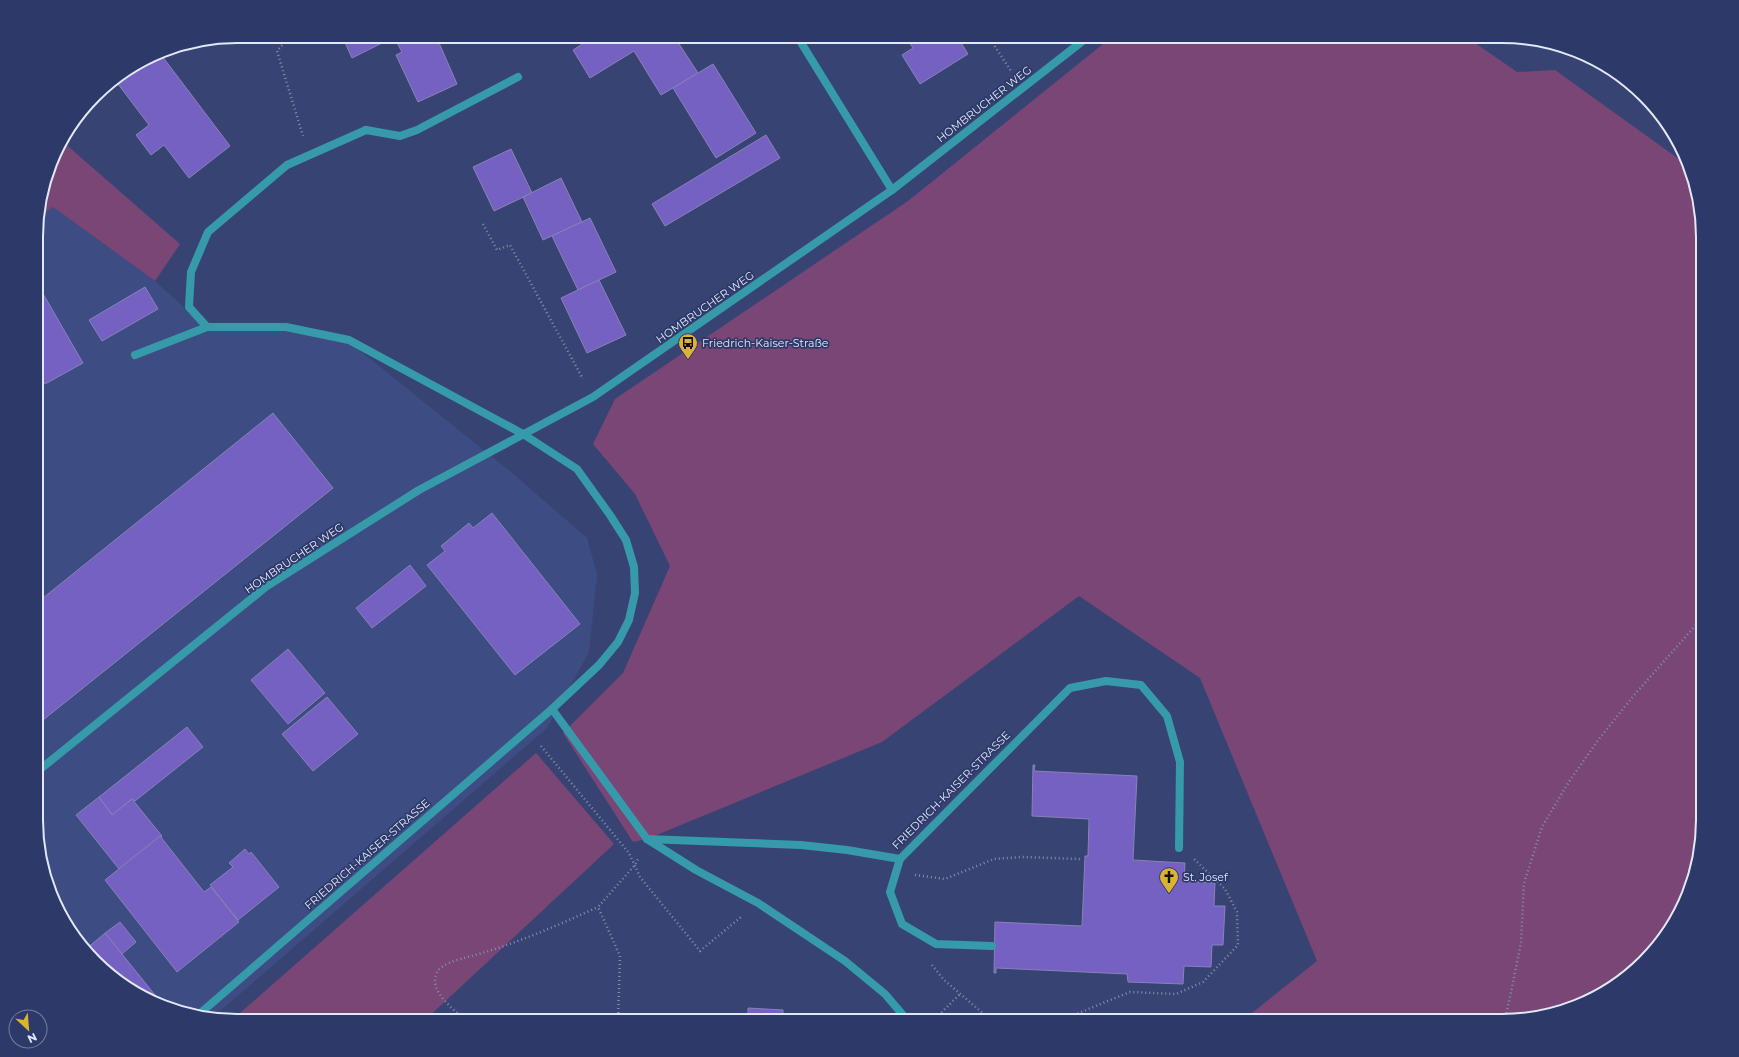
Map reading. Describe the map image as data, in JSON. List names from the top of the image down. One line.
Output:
{"streets":{"street":["HOMBRUCHER WEG","FRIEDRICH-KAISER-STRASSE"]},"crossings":[["HOMBRUCHER WEG","FRIEDRICH-KAISER-STRASSE"]],"places":{"bus stop":["Friedrich-Kaiser-Straße"],"church":["St. Josef"]},"north":"bottom right"}
